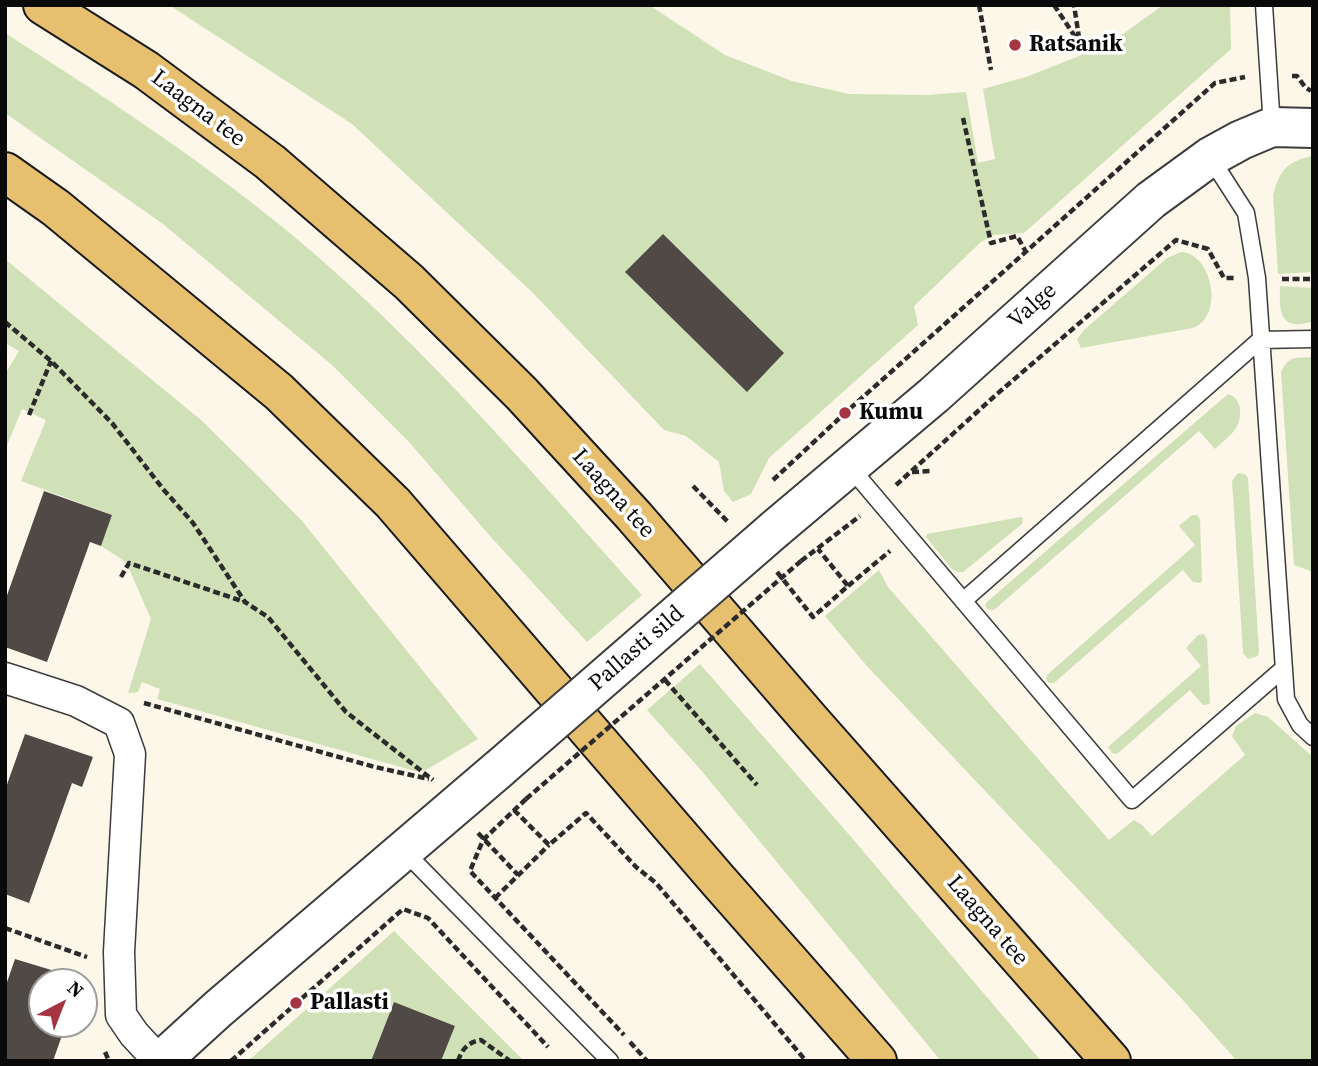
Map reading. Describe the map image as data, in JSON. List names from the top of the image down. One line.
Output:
{"streets":{"main road":["Laagna tee"],"street":["Valge","Pallasti sild"]},"crossings":[["Valge","Pallasti sild"]],"places":["Ratsanik","Kumu","Pallasti"],"north":"top right"}
